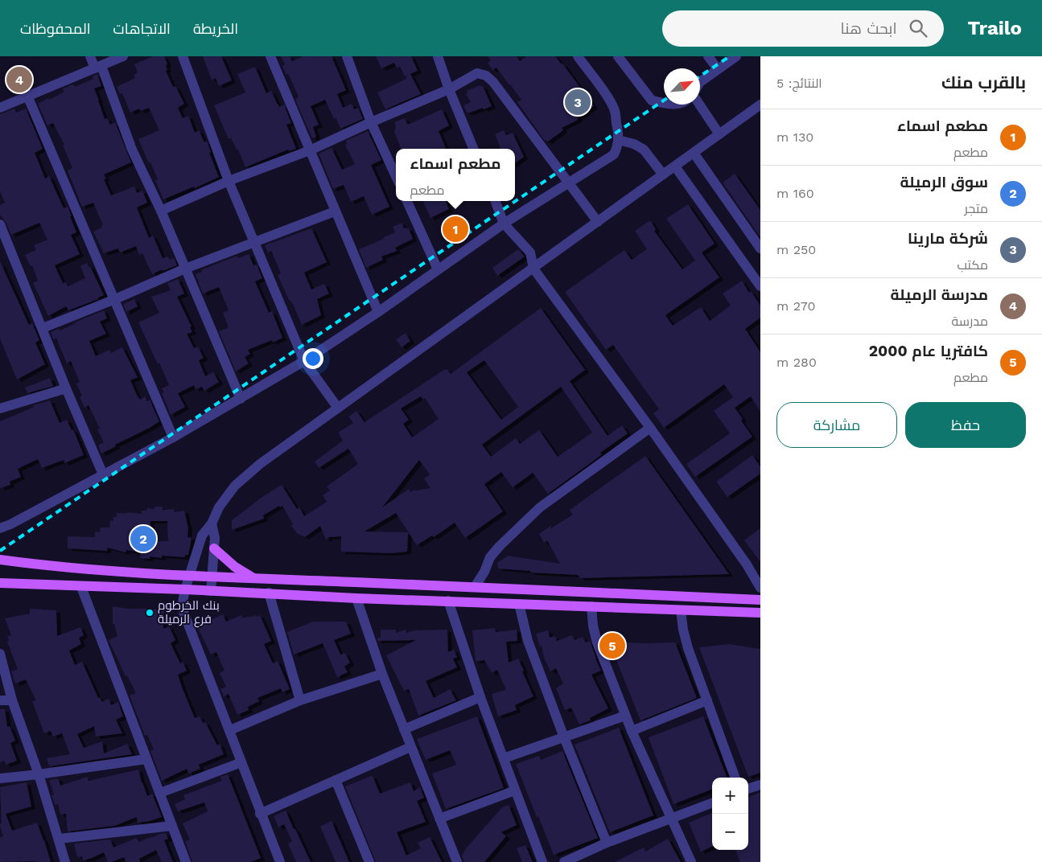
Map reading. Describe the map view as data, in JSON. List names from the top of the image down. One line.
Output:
{"places":["بنك الخرطوم فرع الرميلة"],"north":"top right","page":{"header":"Trailo","search":"ابحث هنا","nav":["الخريطة","الاتجاهات","المحفوظات"],"heading":["بالقرب منك","النتائج: 5"],"pins":["4","3","1","2","5"],"list":[{"mark":"1","name":"مطعم اسماء","note":"مطعم","value":"130 m"},{"mark":"2","name":"سوق الرميلة","note":"متجر","value":"160 m"},{"mark":"3","name":"شركة مارينا","note":"مكتب","value":"250 m"},{"mark":"4","name":"مدرسة الرميلة","note":"مدرسة","value":"270 m"},{"mark":"5","name":"كافتريا عام 2000","note":"مطعم","value":"280 m"}],"popup":["مطعم اسماء","مطعم"],"buttons":["حفظ","مشاركة"],"map_buttons":["+","−"]}}
